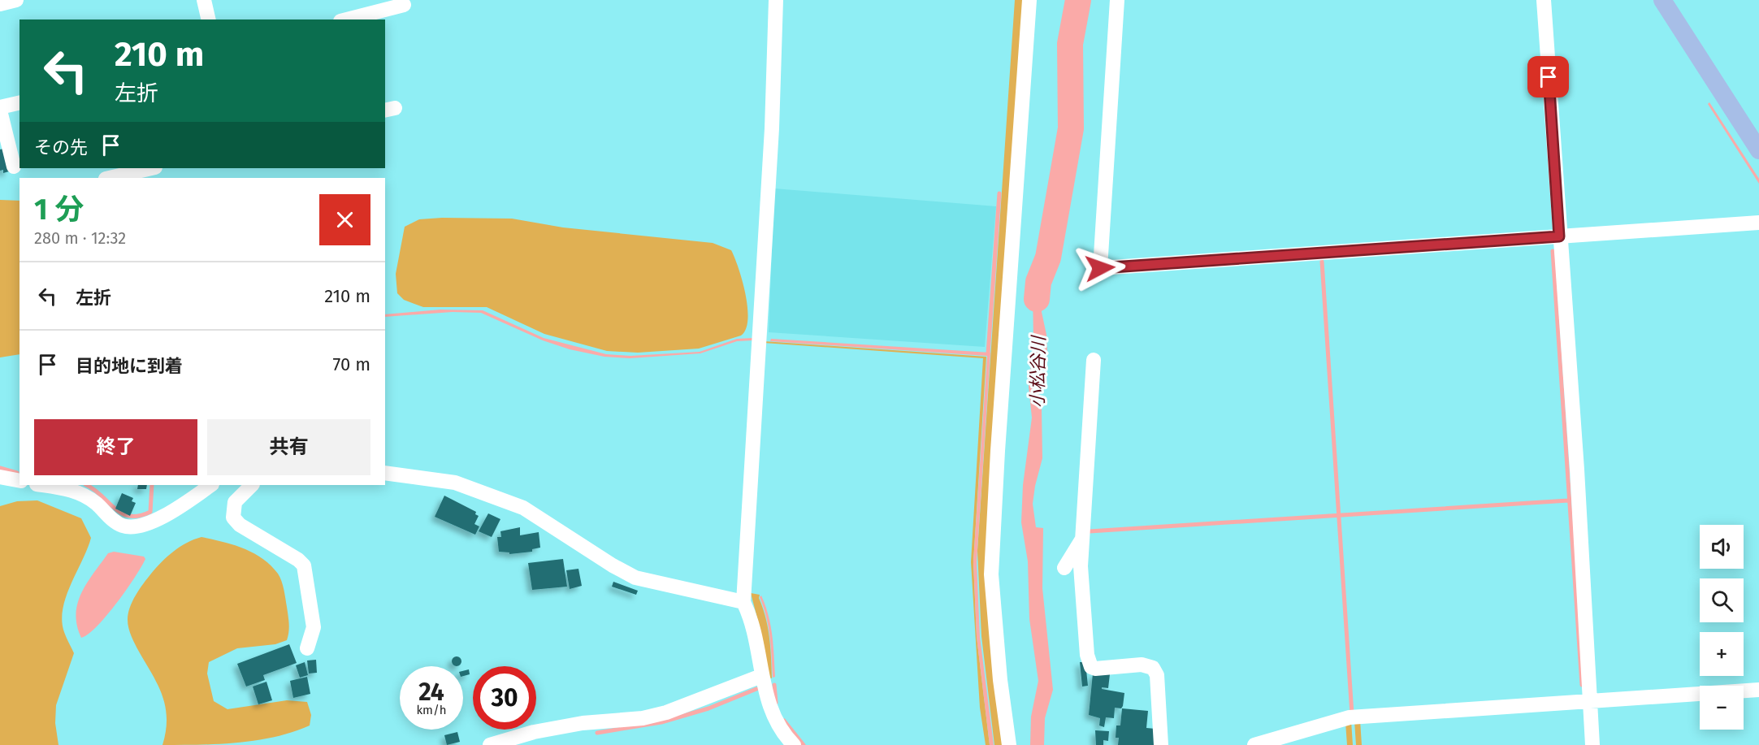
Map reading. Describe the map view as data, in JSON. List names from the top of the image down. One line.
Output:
{"water":["小松谷川"],"page":{"turn":["210 m","左折"],"then":"その先","heading":["1 分","280 m · 12:32"],"list":[{"name":"左折","value":"210 m"},{"name":"目的地に到着","value":"70 m"}],"buttons":["終了","共有"],"map_buttons":["+","−"],"speed":"24 km/h","limit":"30"}}
